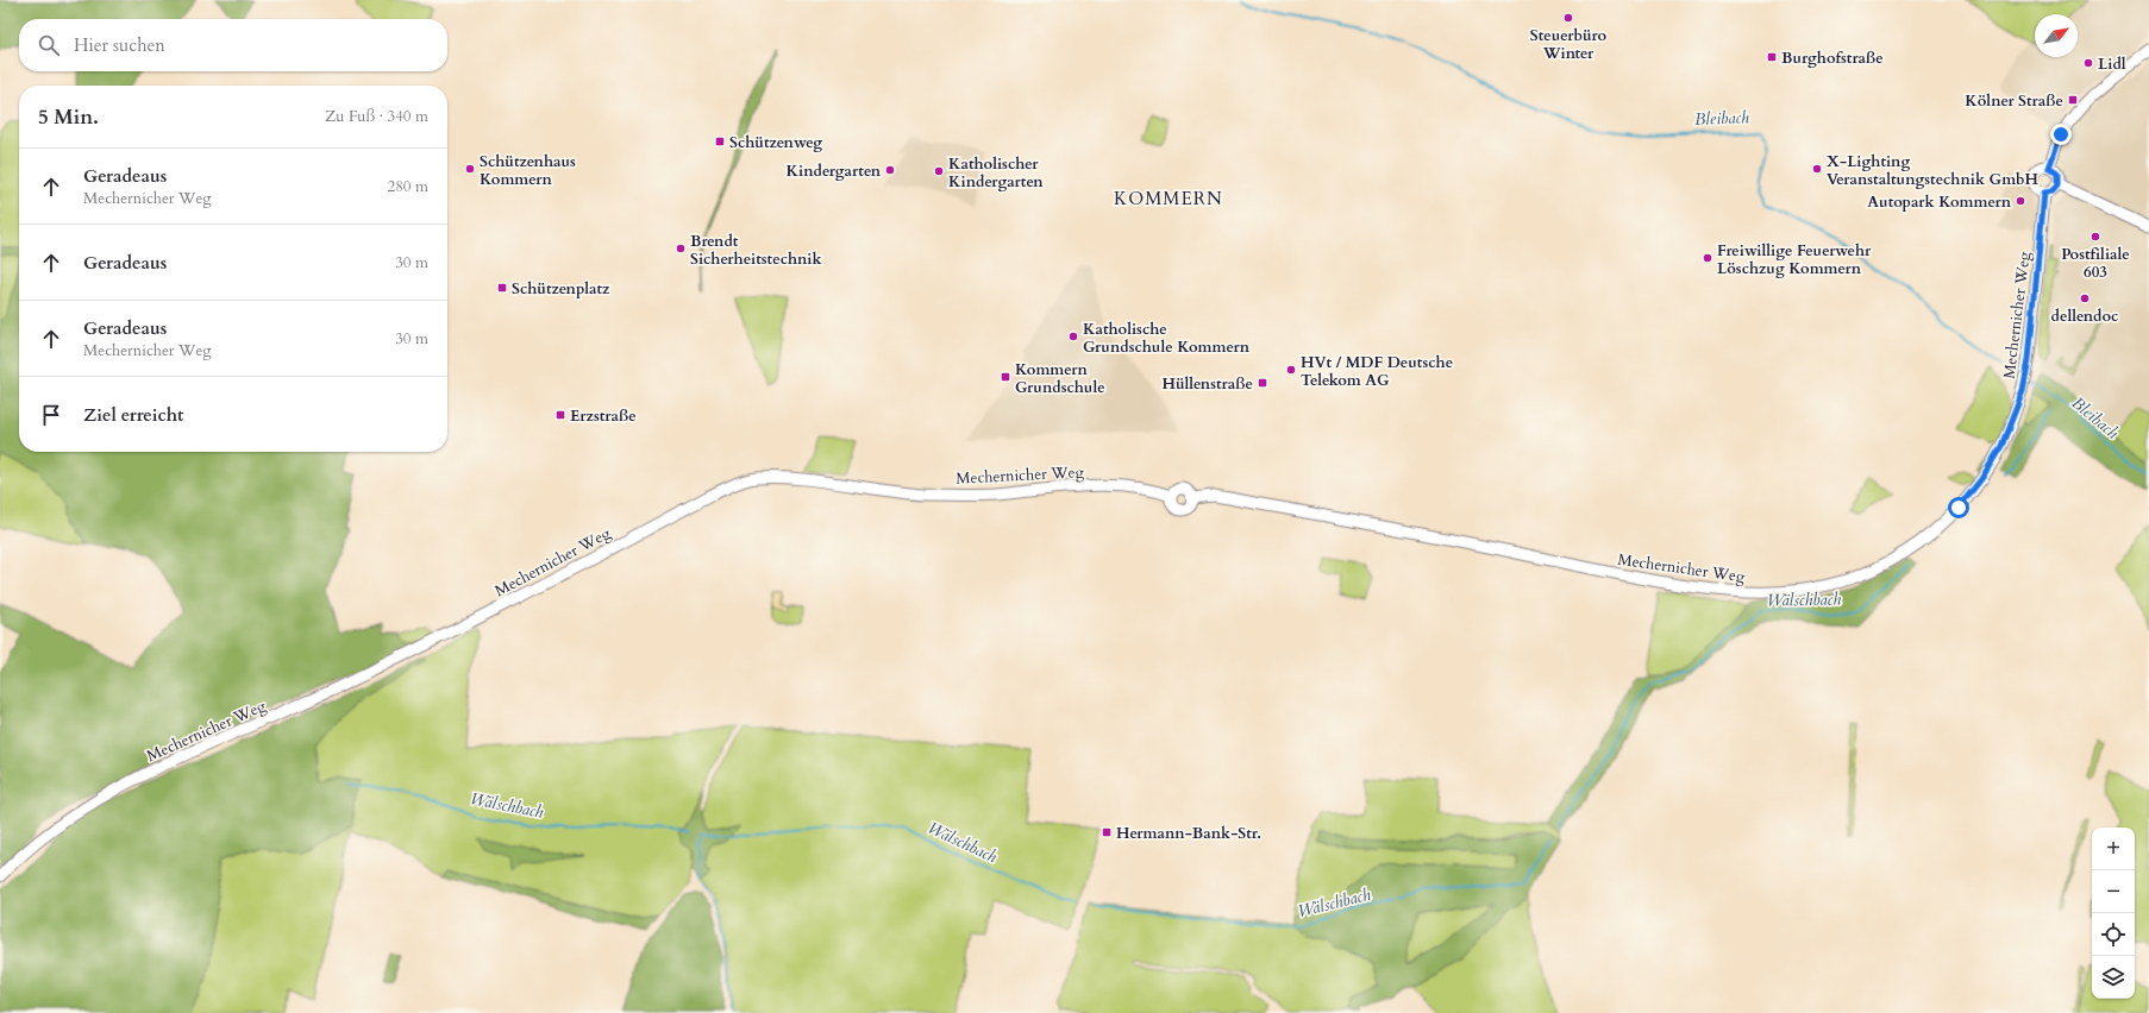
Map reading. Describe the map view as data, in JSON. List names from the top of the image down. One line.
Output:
{"streets":{"street":["Mechernicher Weg"]},"districts":["KOMMERN"],"water":["Bleibach","Wälschbach"],"places":{"other":["Steuerbüro Winter","Lidl","Schützenhaus Kommern","X-Lighting Veranstaltungstechnik GmbH","Kindergarten","Katholischer Kindergarten","Autopark Kommern","Postfiliale 603","Brendt Sicherheitstechnik","Freiwillige Feuerwehr Löschzug Kommern","dellendoc","Katholische Grundschule Kommern","HVt / MDF Deutsche Telekom AG"],"transit":["Burghofstraße","Kölner Straße","Schützenweg","Schützenplatz","Kommern Grundschule","Hüllenstraße","Erzstraße","Hermann-Bank-Str."]},"north":"top right","page":{"search":"Hier suchen","heading":["5 Min.","Zu Fuß · 340 m"],"list":[["Geradeaus","Mechernicher Weg","280 m"],["Geradeaus","30 m"],["Geradeaus","Mechernicher Weg","30 m"],"Ziel erreicht"],"map_buttons":["+","−"]}}
